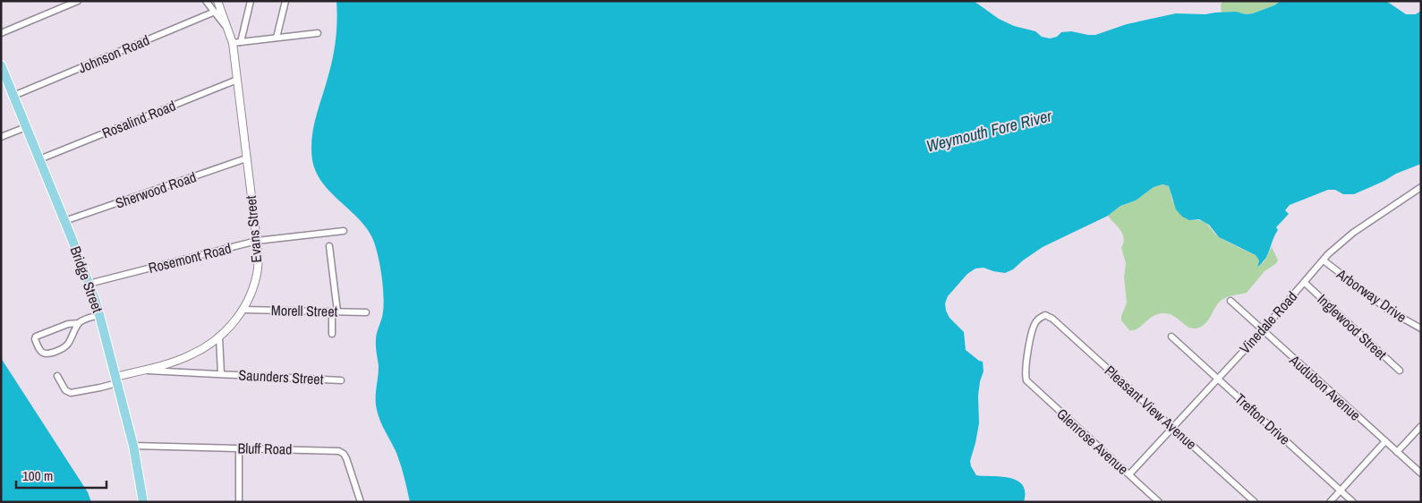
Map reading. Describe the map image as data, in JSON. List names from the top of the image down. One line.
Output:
{"streets":{"main road":["Bridge Street"],"street":["Johnson Road","Rosalind Road","Sherwood Road","Evans Street","Rosemont Road","Arborway Drive","Morell Street","Vinedale Road","Inglewood Street","Saunders Street","Audubon Avenue","Pleasant View Avenue","Trefton Drive","Glenrose Avenue","Bluff Road"]},"crossings":[["Johnson Road","Bridge Street"],["Rosalind Road","Evans Street"],["Rosalind Road","Bridge Street"],["Sherwood Road","Evans Street"],["Sherwood Road","Bridge Street"],["Evans Street","Rosemont Road"],["Evans Street","Bridge Street"],["Evans Street","Morell Street"],["Evans Street","Saunders Street"],["Rosemont Road","Bridge Street"],["Bridge Street","Bluff Road"],["Arborway Drive","Vinedale Road"],["Vinedale Road","Inglewood Street"],["Vinedale Road","Audubon Avenue"],["Vinedale Road","Pleasant View Avenue"],["Vinedale Road","Trefton Drive"],["Vinedale Road","Glenrose Avenue"],["Pleasant View Avenue","Glenrose Avenue"]],"water":["Weymouth Fore River"],"scale_bar":"100 m"}
